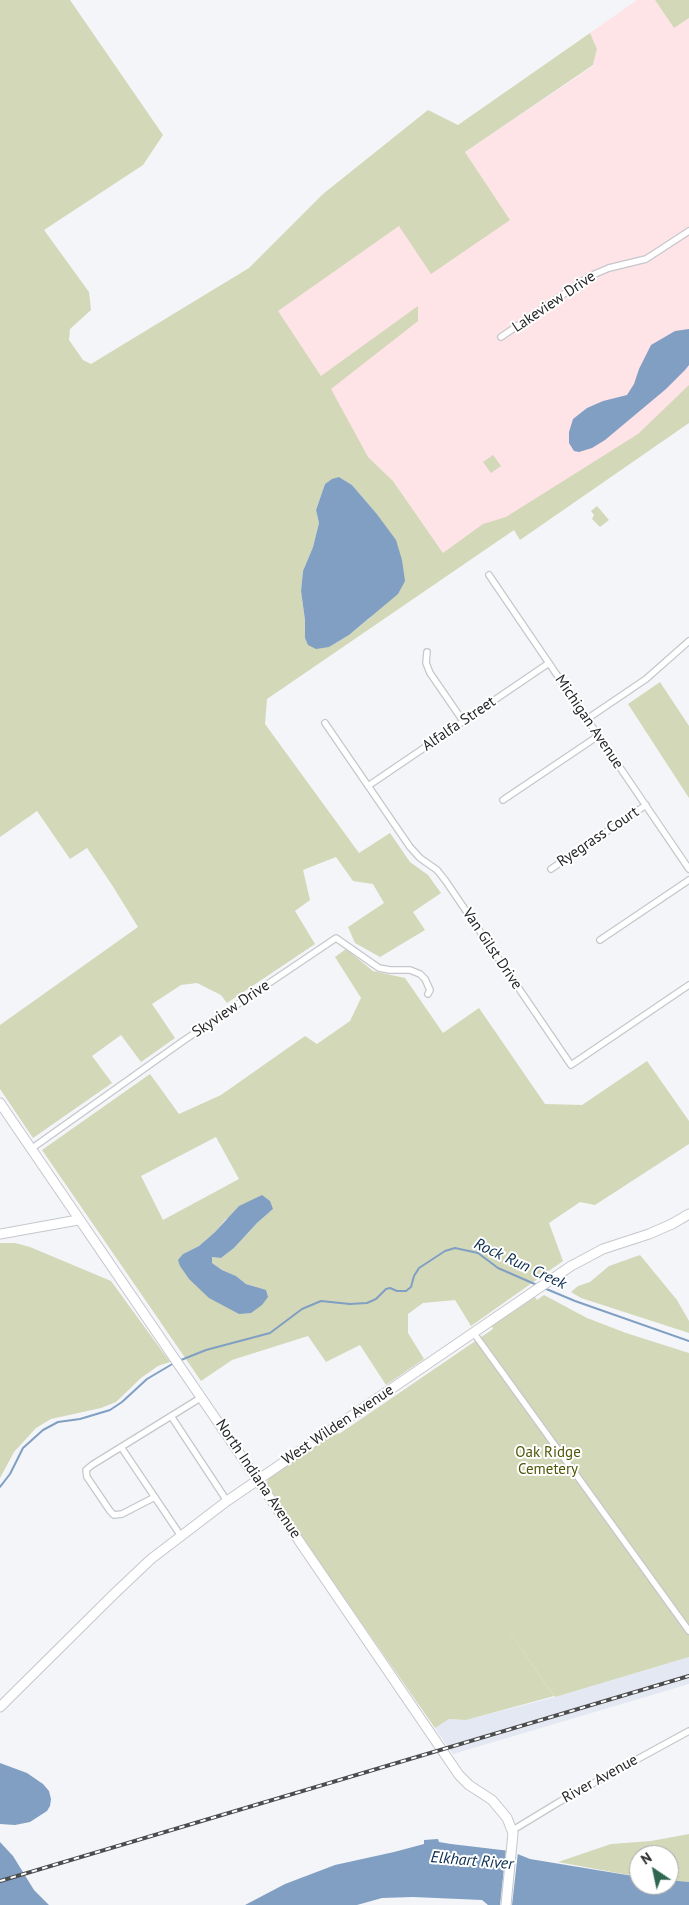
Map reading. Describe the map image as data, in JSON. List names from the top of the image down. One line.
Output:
{"streets":{"street":["Lakeview Drive","Michigan Avenue","Alfalfa Street","Ryegrass Court","Van Gilst Drive","Skyview Drive","West Wilden Avenue","North Indiana Avenue","River Avenue"]},"crossings":[["Michigan Avenue","Alfalfa Street"],["Michigan Avenue","Ryegrass Court"],["Alfalfa Street","Van Gilst Drive"],["Skyview Drive","North Indiana Avenue"],["West Wilden Avenue","North Indiana Avenue"],["North Indiana Avenue","River Avenue"]],"water":["Rock Run Creek","Elkhart River"],"parks":["Oak Ridge Cemetery"],"north":"top left"}
